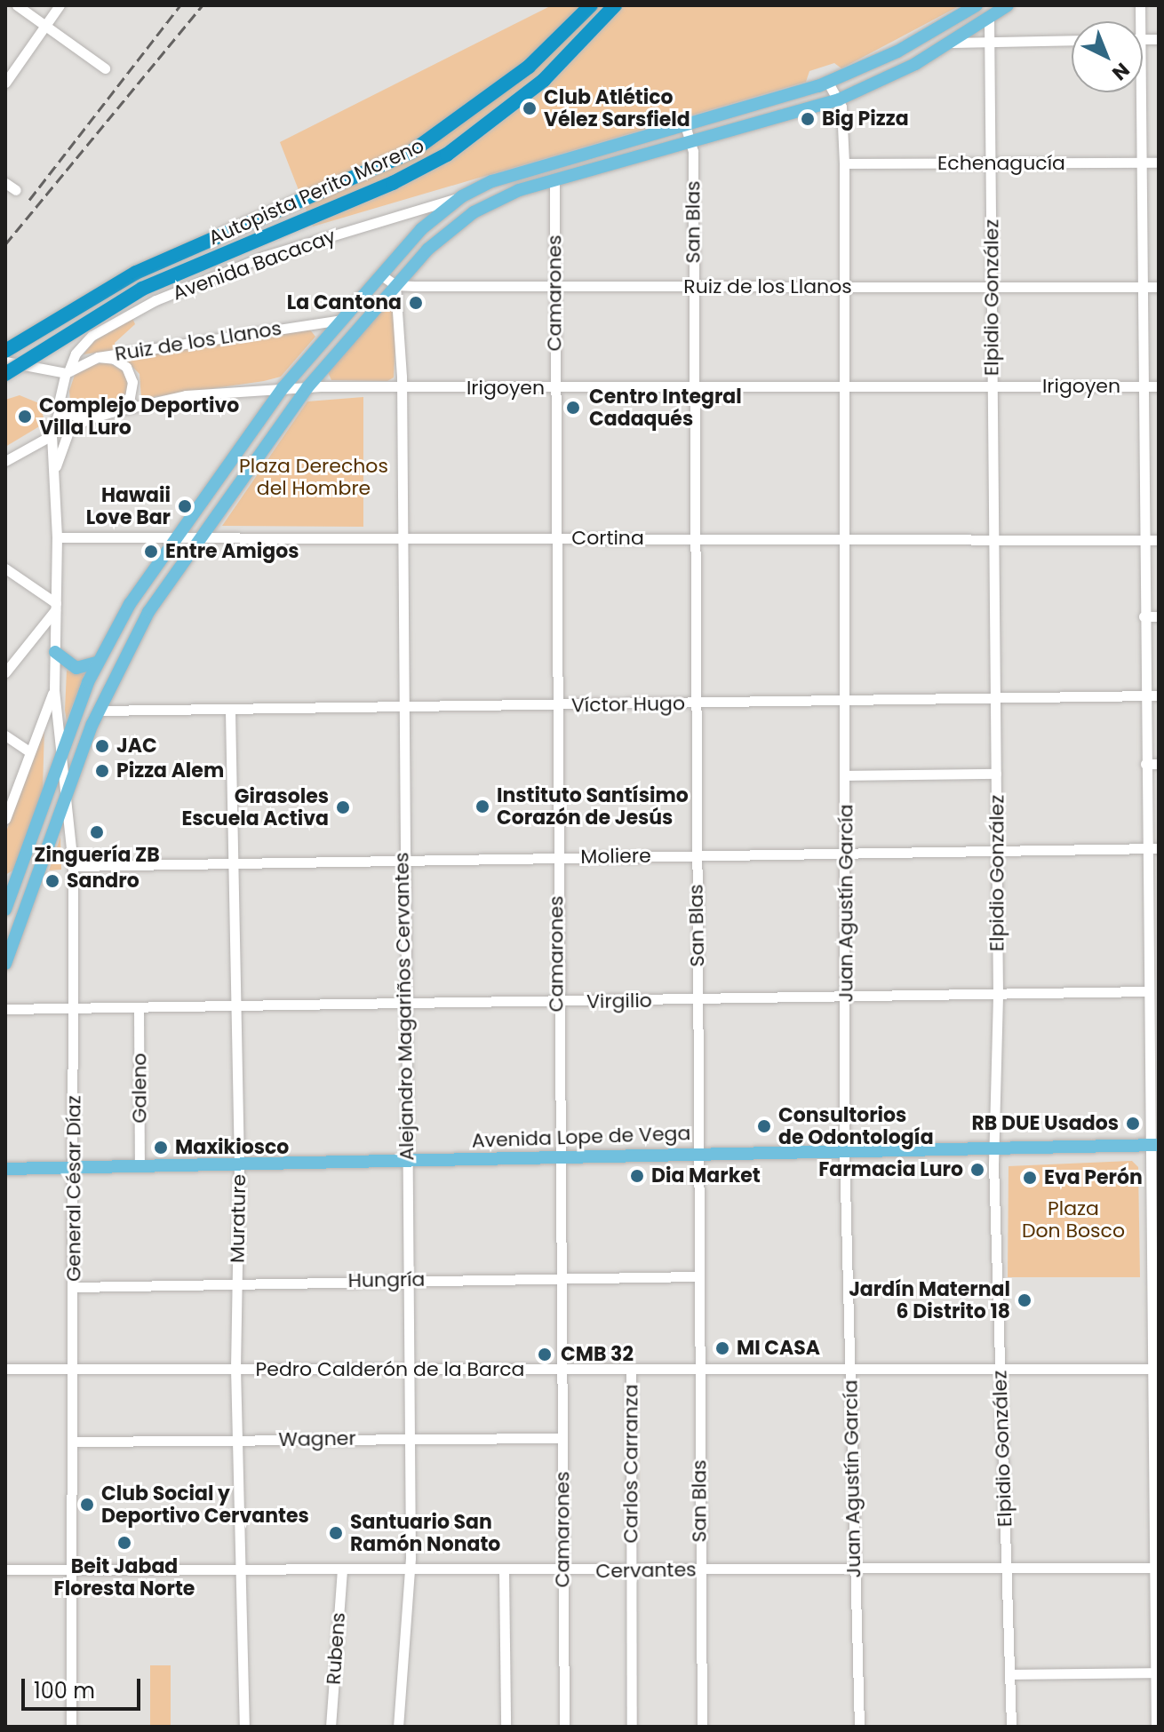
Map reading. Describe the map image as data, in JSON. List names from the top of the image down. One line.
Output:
{"streets":{"highway":["Autopista Perito Moreno"],"main road":["Avenida Lope de Vega"],"street":["Echenagucía","San Blas","Avenida Bacacay","Ruiz de los Llanos","Camarones","Elpidio González","Irigoyen","Cortina","Víctor Hugo","Moliere","Juan Agustín García","Virgilio","Alejandro Magariños Cervantes","Galeno","General César Díaz","Murature","Hungría","Pedro Calderón de la Barca","Wagner","Carlos Carranza","Cervantes","Rubens"]},"crossings":[["Echenagucía","Elpidio González"],["Echenagucía","Juan Agustín García"],["San Blas","Ruiz de los Llanos"],["San Blas","Irigoyen"],["San Blas","Cortina"],["San Blas","Víctor Hugo"],["San Blas","Moliere"],["San Blas","Virgilio"],["San Blas","Avenida Lope de Vega"],["San Blas","Hungría"],["San Blas","Pedro Calderón de la Barca"],["San Blas","Cervantes"],["Avenida Bacacay","Ruiz de los Llanos"],["Avenida Bacacay","Irigoyen"],["Ruiz de los Llanos","Camarones"],["Ruiz de los Llanos","Elpidio González"],["Ruiz de los Llanos","Irigoyen"],["Ruiz de los Llanos","Juan Agustín García"],["Ruiz de los Llanos","Alejandro Magariños Cervantes"],["Camarones","Irigoyen"],["Camarones","Cortina"],["Camarones","Víctor Hugo"],["Camarones","Moliere"],["Camarones","Virgilio"],["Camarones","Avenida Lope de Vega"],["Camarones","Hungría"],["Camarones","Pedro Calderón de la Barca"],["Camarones","Wagner"],["Camarones","Cervantes"],["Elpidio González","Irigoyen"],["Elpidio González","Cortina"],["Elpidio González","Víctor Hugo"],["Elpidio González","Moliere"],["Elpidio González","Virgilio"],["Elpidio González","Avenida Lope de Vega"],["Elpidio González","Pedro Calderón de la Barca"],["Elpidio González","Cervantes"],["Irigoyen","Juan Agustín García"],["Irigoyen","Alejandro Magariños Cervantes"],["Cortina","Juan Agustín García"],["Cortina","Alejandro Magariños Cervantes"],["Cortina","General César Díaz"],["Víctor Hugo","Juan Agustín García"],["Víctor Hugo","Alejandro Magariños Cervantes"],["Víctor Hugo","Murature"],["Moliere","Juan Agustín García"],["Moliere","Alejandro Magariños Cervantes"],["Moliere","General César Díaz"],["Moliere","Murature"],["Juan Agustín García","Virgilio"],["Juan Agustín García","Avenida Lope de Vega"],["Juan Agustín García","Pedro Calderón de la Barca"],["Juan Agustín García","Cervantes"],["Virgilio","Alejandro Magariños Cervantes"],["Virgilio","Galeno"],["Virgilio","General César Díaz"],["Virgilio","Murature"],["Alejandro Magariños Cervantes","Avenida Lope de Vega"],["Alejandro Magariños Cervantes","Hungría"],["Alejandro Magariños Cervantes","Pedro Calderón de la Barca"],["Alejandro Magariños Cervantes","Wagner"],["Alejandro Magariños Cervantes","Cervantes"],["Galeno","Avenida Lope de Vega"],["Avenida Lope de Vega","General César Díaz"],["Avenida Lope de Vega","Murature"],["General César Díaz","Hungría"],["General César Díaz","Pedro Calderón de la Barca"],["General César Díaz","Wagner"],["General César Díaz","Cervantes"],["Murature","Hungría"],["Murature","Pedro Calderón de la Barca"],["Murature","Wagner"],["Murature","Cervantes"],["Pedro Calderón de la Barca","Carlos Carranza"],["Carlos Carranza","Cervantes"],["Cervantes","Rubens"]],"parks":["Plaza Derechos del Hombre","Plaza Don Bosco"],"places":["Club Atlético Vélez Sarsfield","Big Pizza","La Cantona","Centro Integral Cadaqués","Complejo Deportivo Villa Luro","Hawaii Love Bar","Entre Amigos","JAC","Pizza Alem","Instituto Santísimo Corazón de Jesús","Girasoles Escuela Activa","Zinguería ZB","Sandro","RB DUE Usados","Consultorios de Odontología","Maxikiosco","Farmacia Luro","Dia Market","Eva Perón","Jardín Maternal 6 Distrito 18","MI CASA","CMB 32","Club Social y Deportivo Cervantes","Santuario San Ramón Nonato","Beit Jabad Floresta Norte"],"scale_bar":"100 m","north":"bottom right"}
